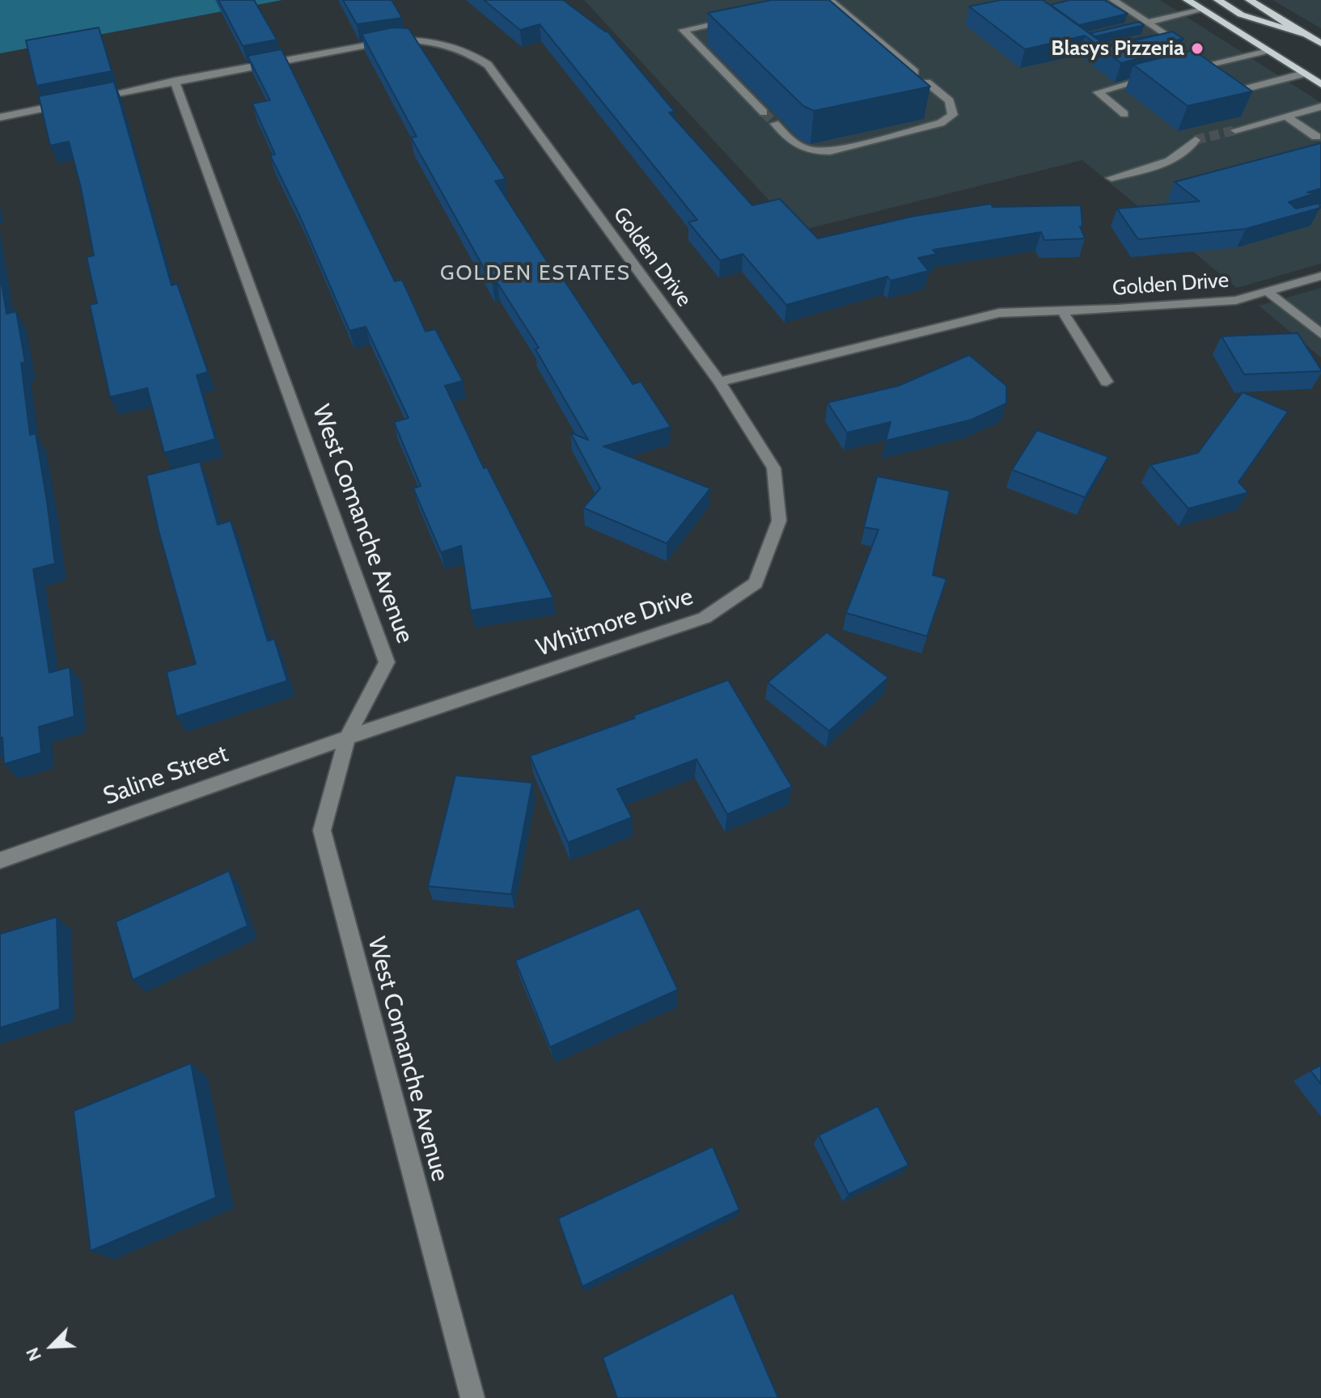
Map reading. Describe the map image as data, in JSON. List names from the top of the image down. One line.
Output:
{"streets":{"street":["Golden Drive","West Comanche Avenue","Whitmore Drive","Saline Street"]},"crossings":[["Golden Drive","West Comanche Avenue"],["Golden Drive","Whitmore Drive"],["West Comanche Avenue","Whitmore Drive"],["West Comanche Avenue","Saline Street"],["Whitmore Drive","Saline Street"]],"districts":["GOLDEN ESTATES"],"places":["Blasys Pizzeria"],"north":"bottom left"}
